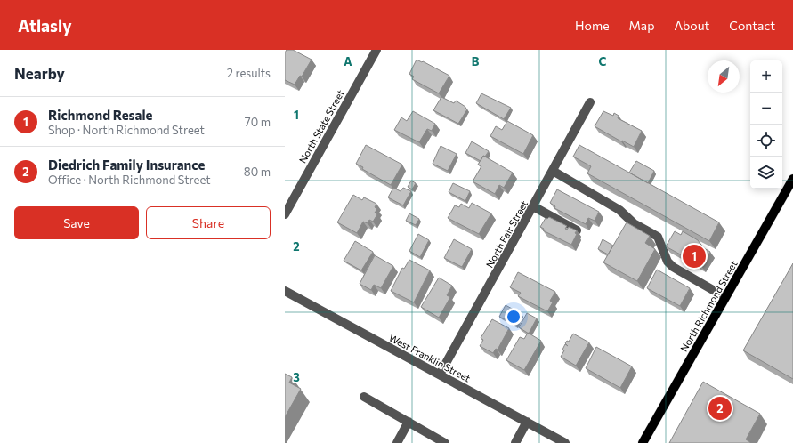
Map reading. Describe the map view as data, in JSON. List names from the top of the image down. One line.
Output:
{"streets":{"main road":["North Richmond Street"],"street":["North State Street","North Fair Street","West Franklin Street"]},"crossings":[["North Fair Street","West Franklin Street"]],"north":"bottom left","page":{"header":"Atlasly","nav":["Home","Map","About","Contact"],"heading":["Nearby","2 results"],"map_buttons":["+","−"],"list":[{"mark":"1","name":"Richmond Resale","note":"Shop · North Richmond Street","value":"70 m"},{"mark":"2","name":"Diedrich Family Insurance","note":"Office · North Richmond Street","value":"80 m"}],"buttons":["Save","Share"],"pins":["1","2"]},"grid":{"columns":["A","B","C"],"rows":["1","2","3"]}}
